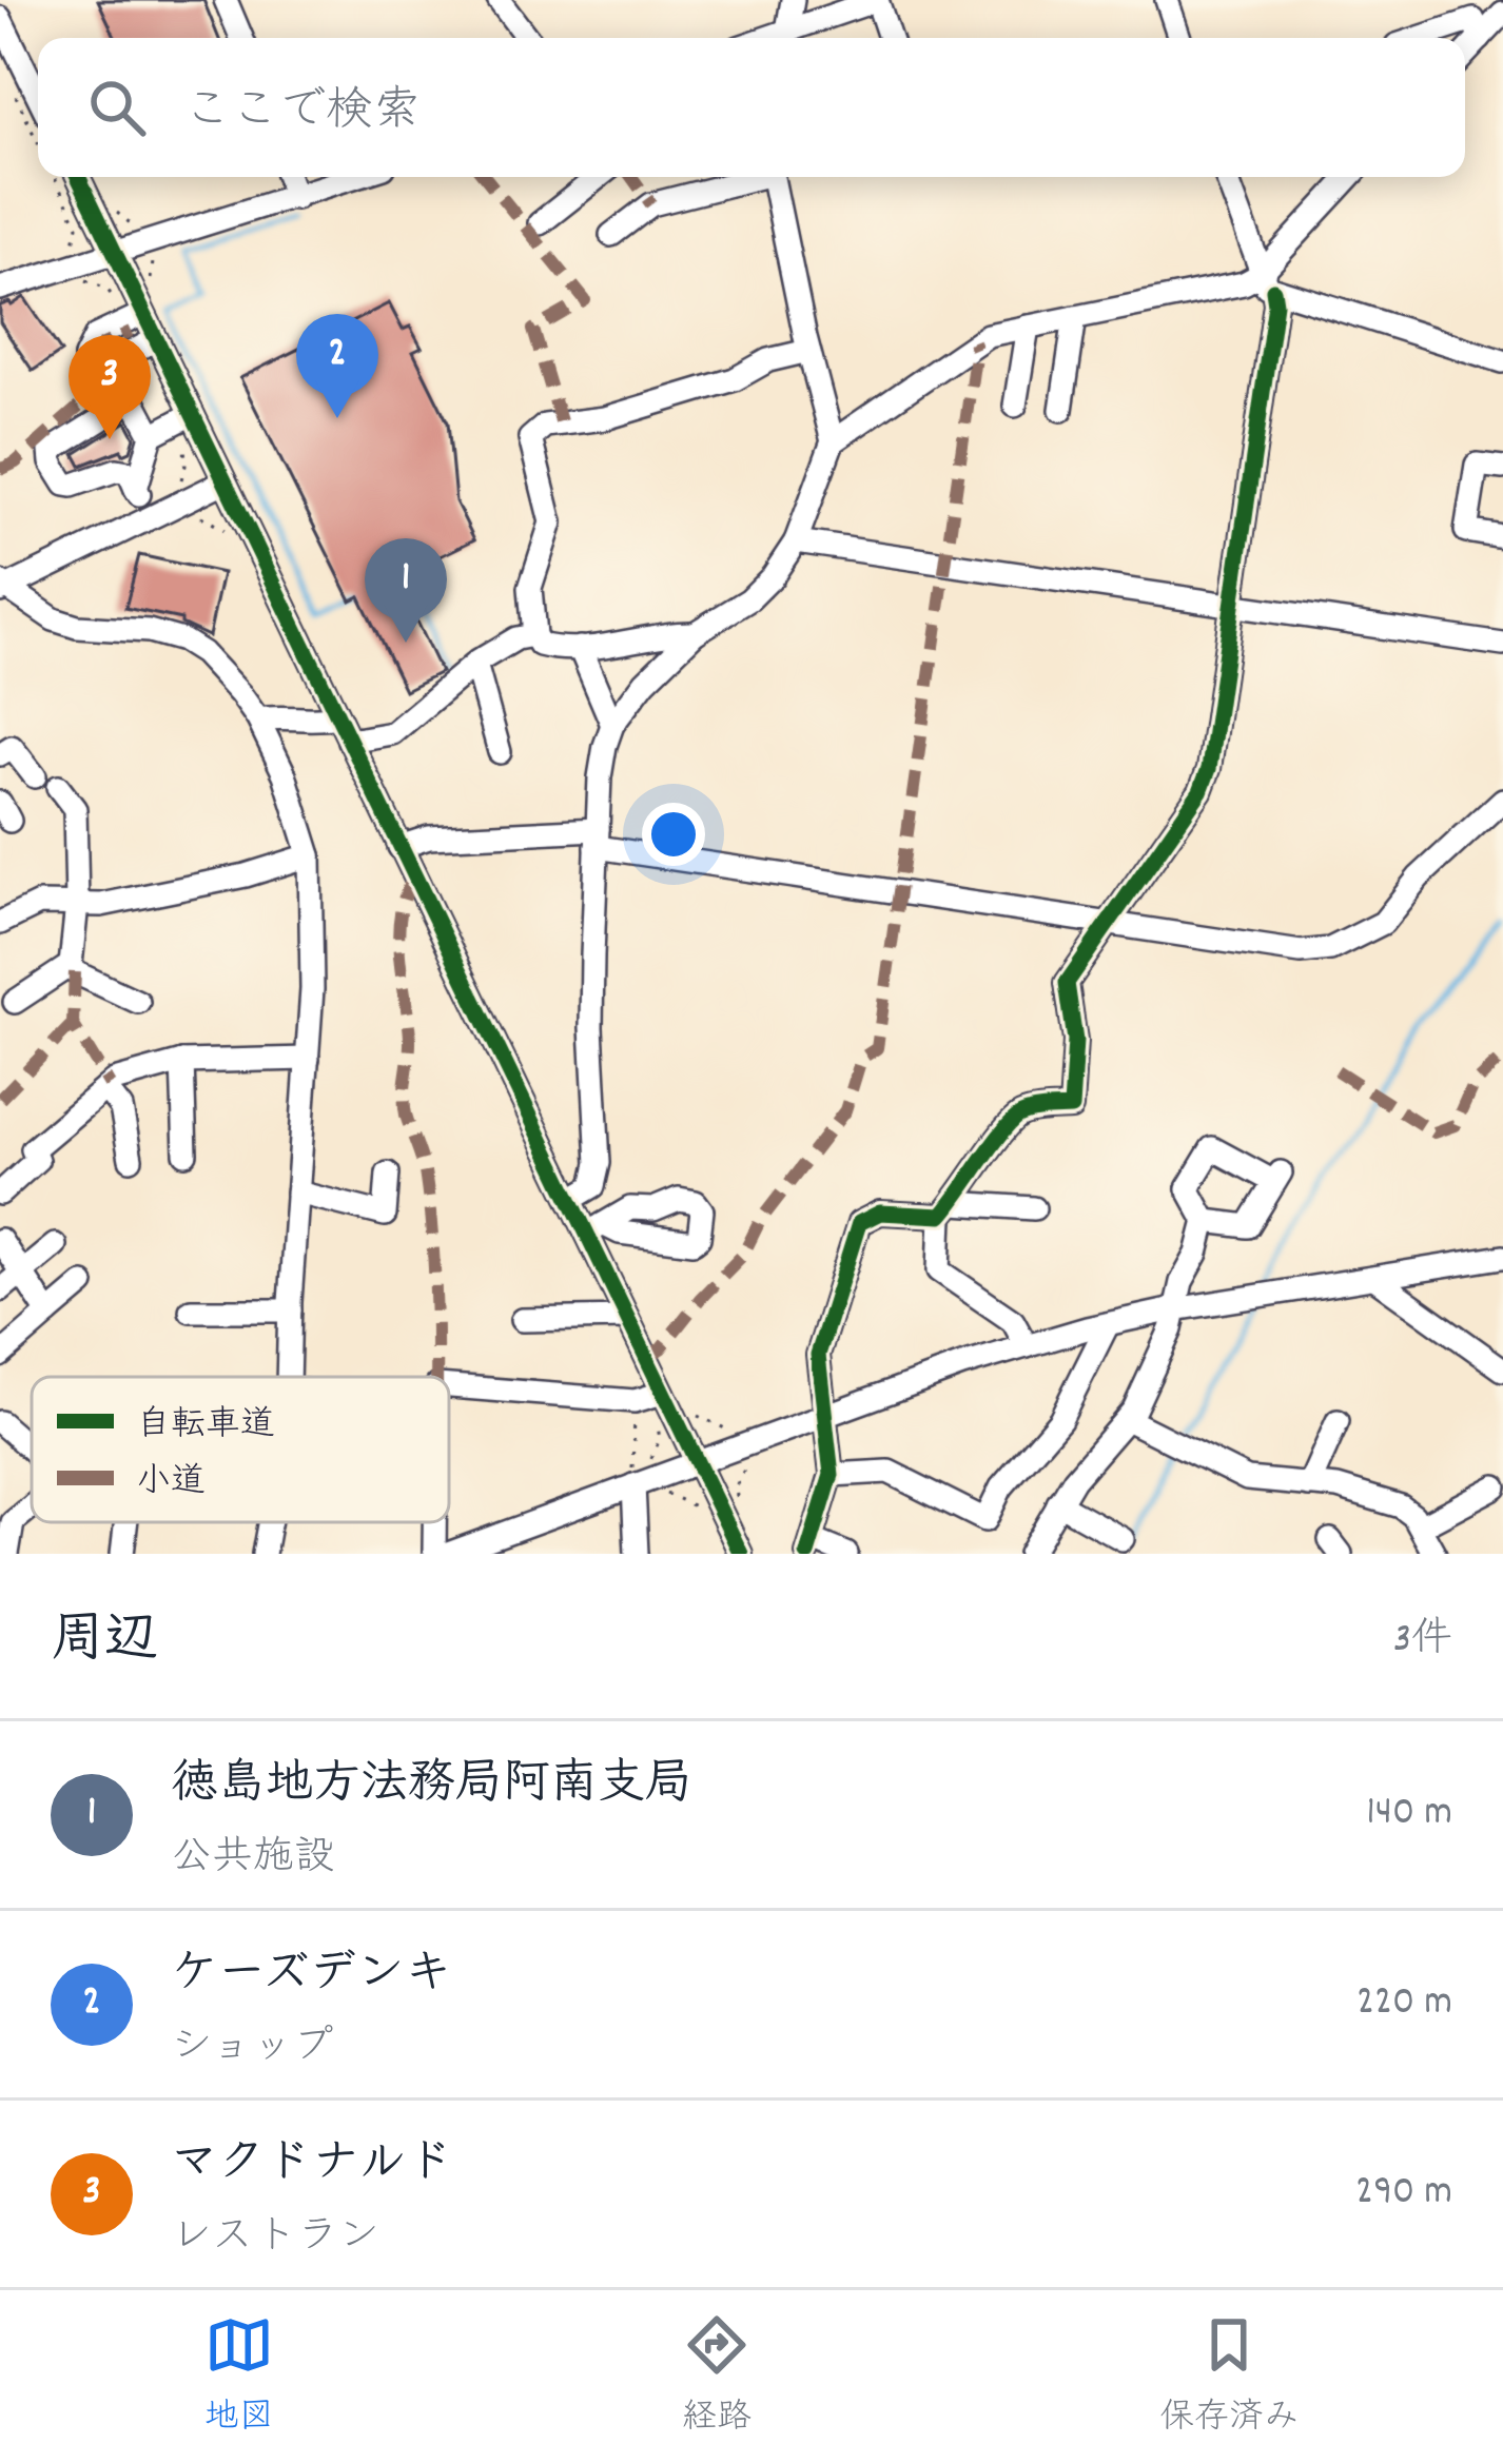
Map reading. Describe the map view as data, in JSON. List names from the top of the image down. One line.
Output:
{"legend":["自転車道","小道"],"page":{"search":"ここで検索","pins":["2","3","1"],"heading":["周辺","3件"],"list":[{"mark":"1","name":"徳島地方法務局阿南支局","note":"公共施設","value":"140 m"},{"mark":"2","name":"ケーズデンキ","note":"ショップ","value":"220 m"},{"mark":"3","name":"マクドナルド","note":"レストラン","value":"290 m"}],"nav":["地図","経路","保存済み"]}}
